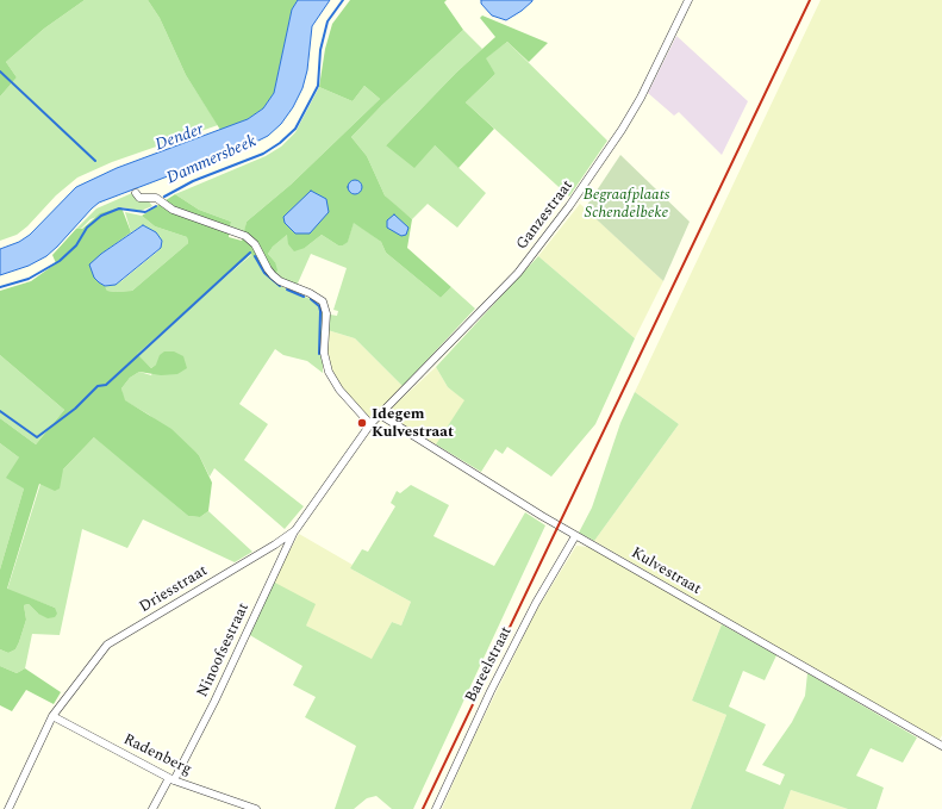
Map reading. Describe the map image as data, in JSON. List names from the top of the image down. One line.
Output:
{"streets":{"street":["Ganzestraat","Kulvestraat","Driesstraat","Ninoofsestraat","Bareelstraat","Radenberg"]},"crossings":[["Ganzestraat","Kulvestraat"],["Ganzestraat","Driesstraat"],["Kulvestraat","Driesstraat"],["Kulvestraat","Bareelstraat"],["Driesstraat","Ninoofsestraat"],["Driesstraat","Radenberg"],["Ninoofsestraat","Radenberg"]],"water":["Dender","Dammersbeek"],"parks":["Begraafplaats Schendelbeke"],"places":["Idegem Kulvestraat"]}
